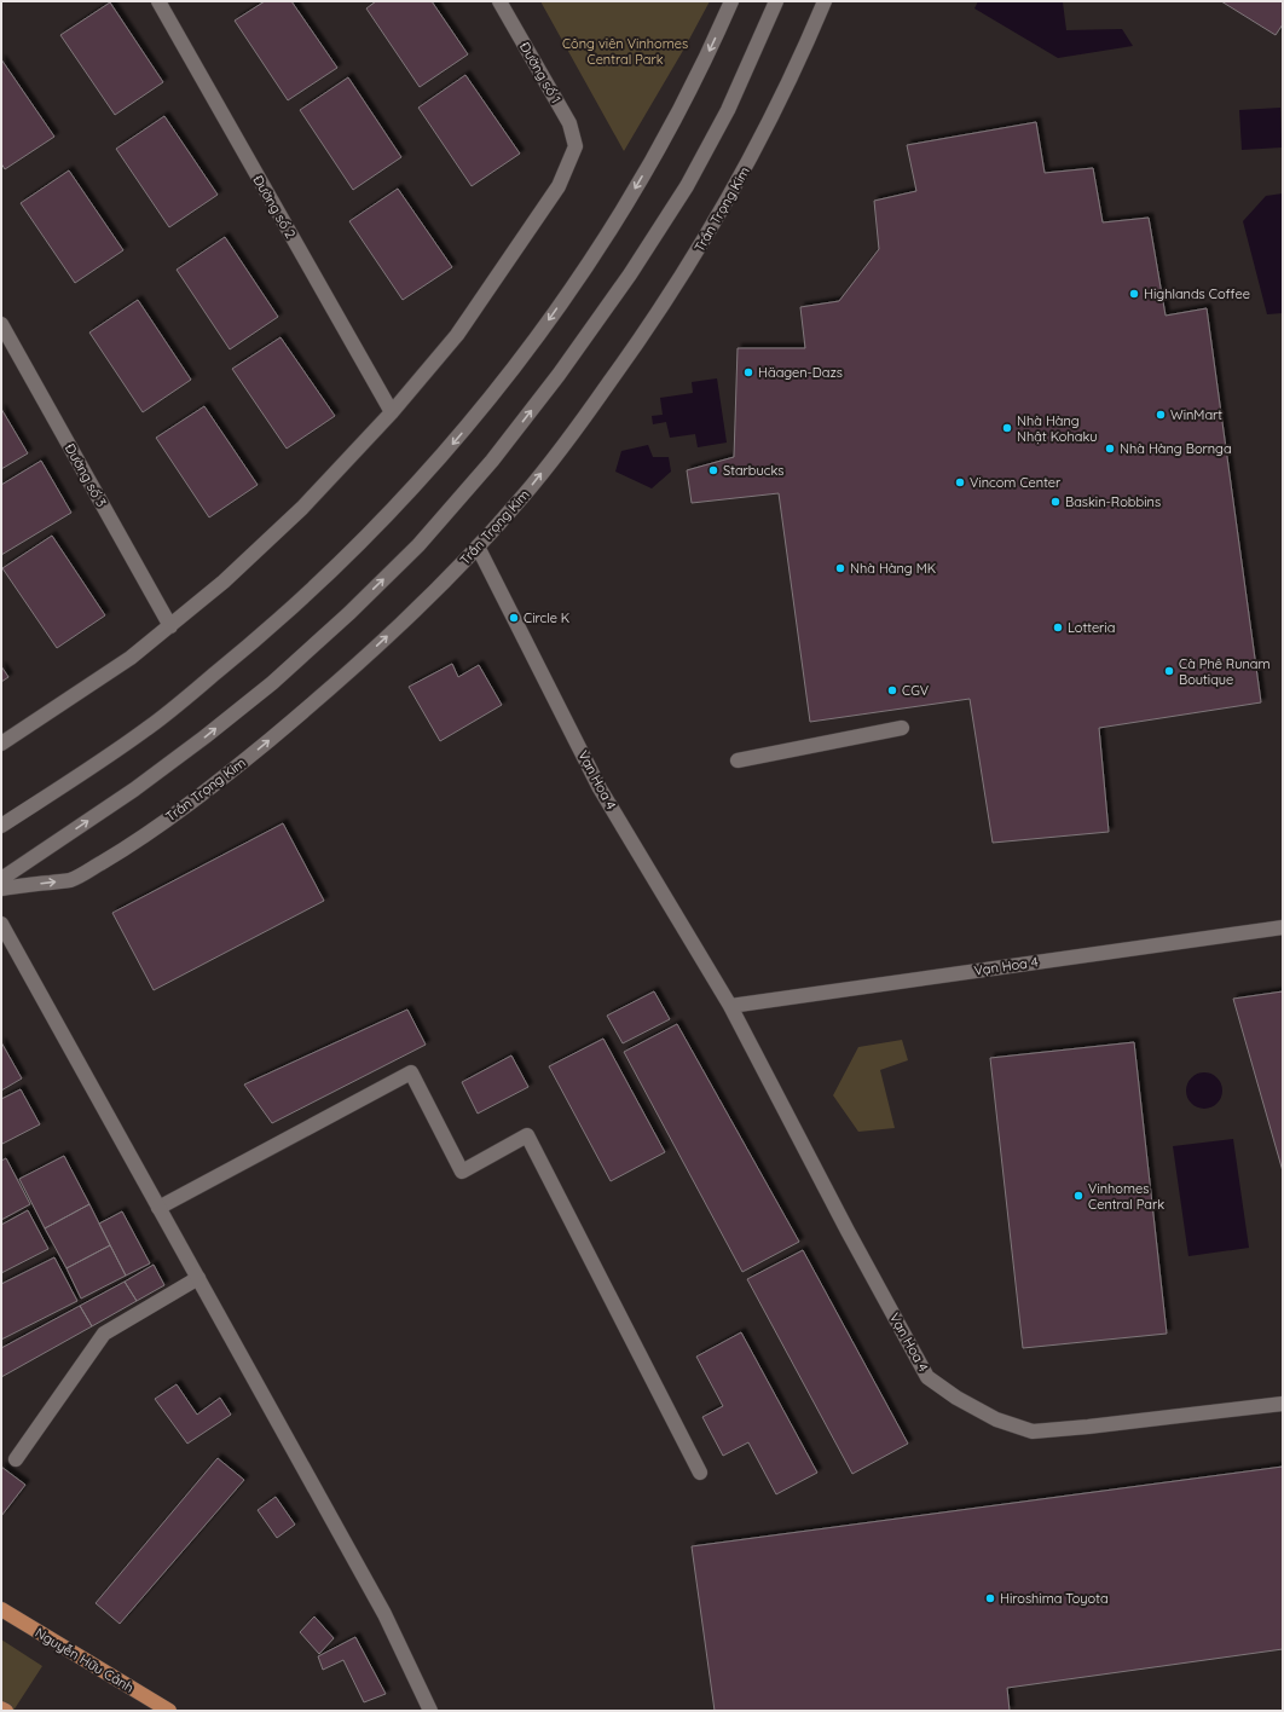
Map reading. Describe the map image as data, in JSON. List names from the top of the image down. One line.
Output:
{"streets":{"main road":["Nguyễn Hữu Cảnh"],"street":["Đường số 1","Đường số 2","Trần Trọng Kim","Đường số 3","Vạn Hoa 4"]},"crossings":[["Đường số 1","Đường số 2"],["Trần Trọng Kim","Vạn Hoa 4"]],"parks":["Công viên Vinhomes Central Park"],"places":["Highlands Coffee","Häagen-Dazs","WinMart","Nhà Hàng Nhật Kohaku","Nhà Hàng Bornga","Starbucks","Vincom Center","Baskin-Robbins","Nhà Hàng MK","Circle K","Lotteria","Cà Phê Runam Boutique","CGV","Vinhomes Central Park","Hiroshima Toyota"]}
